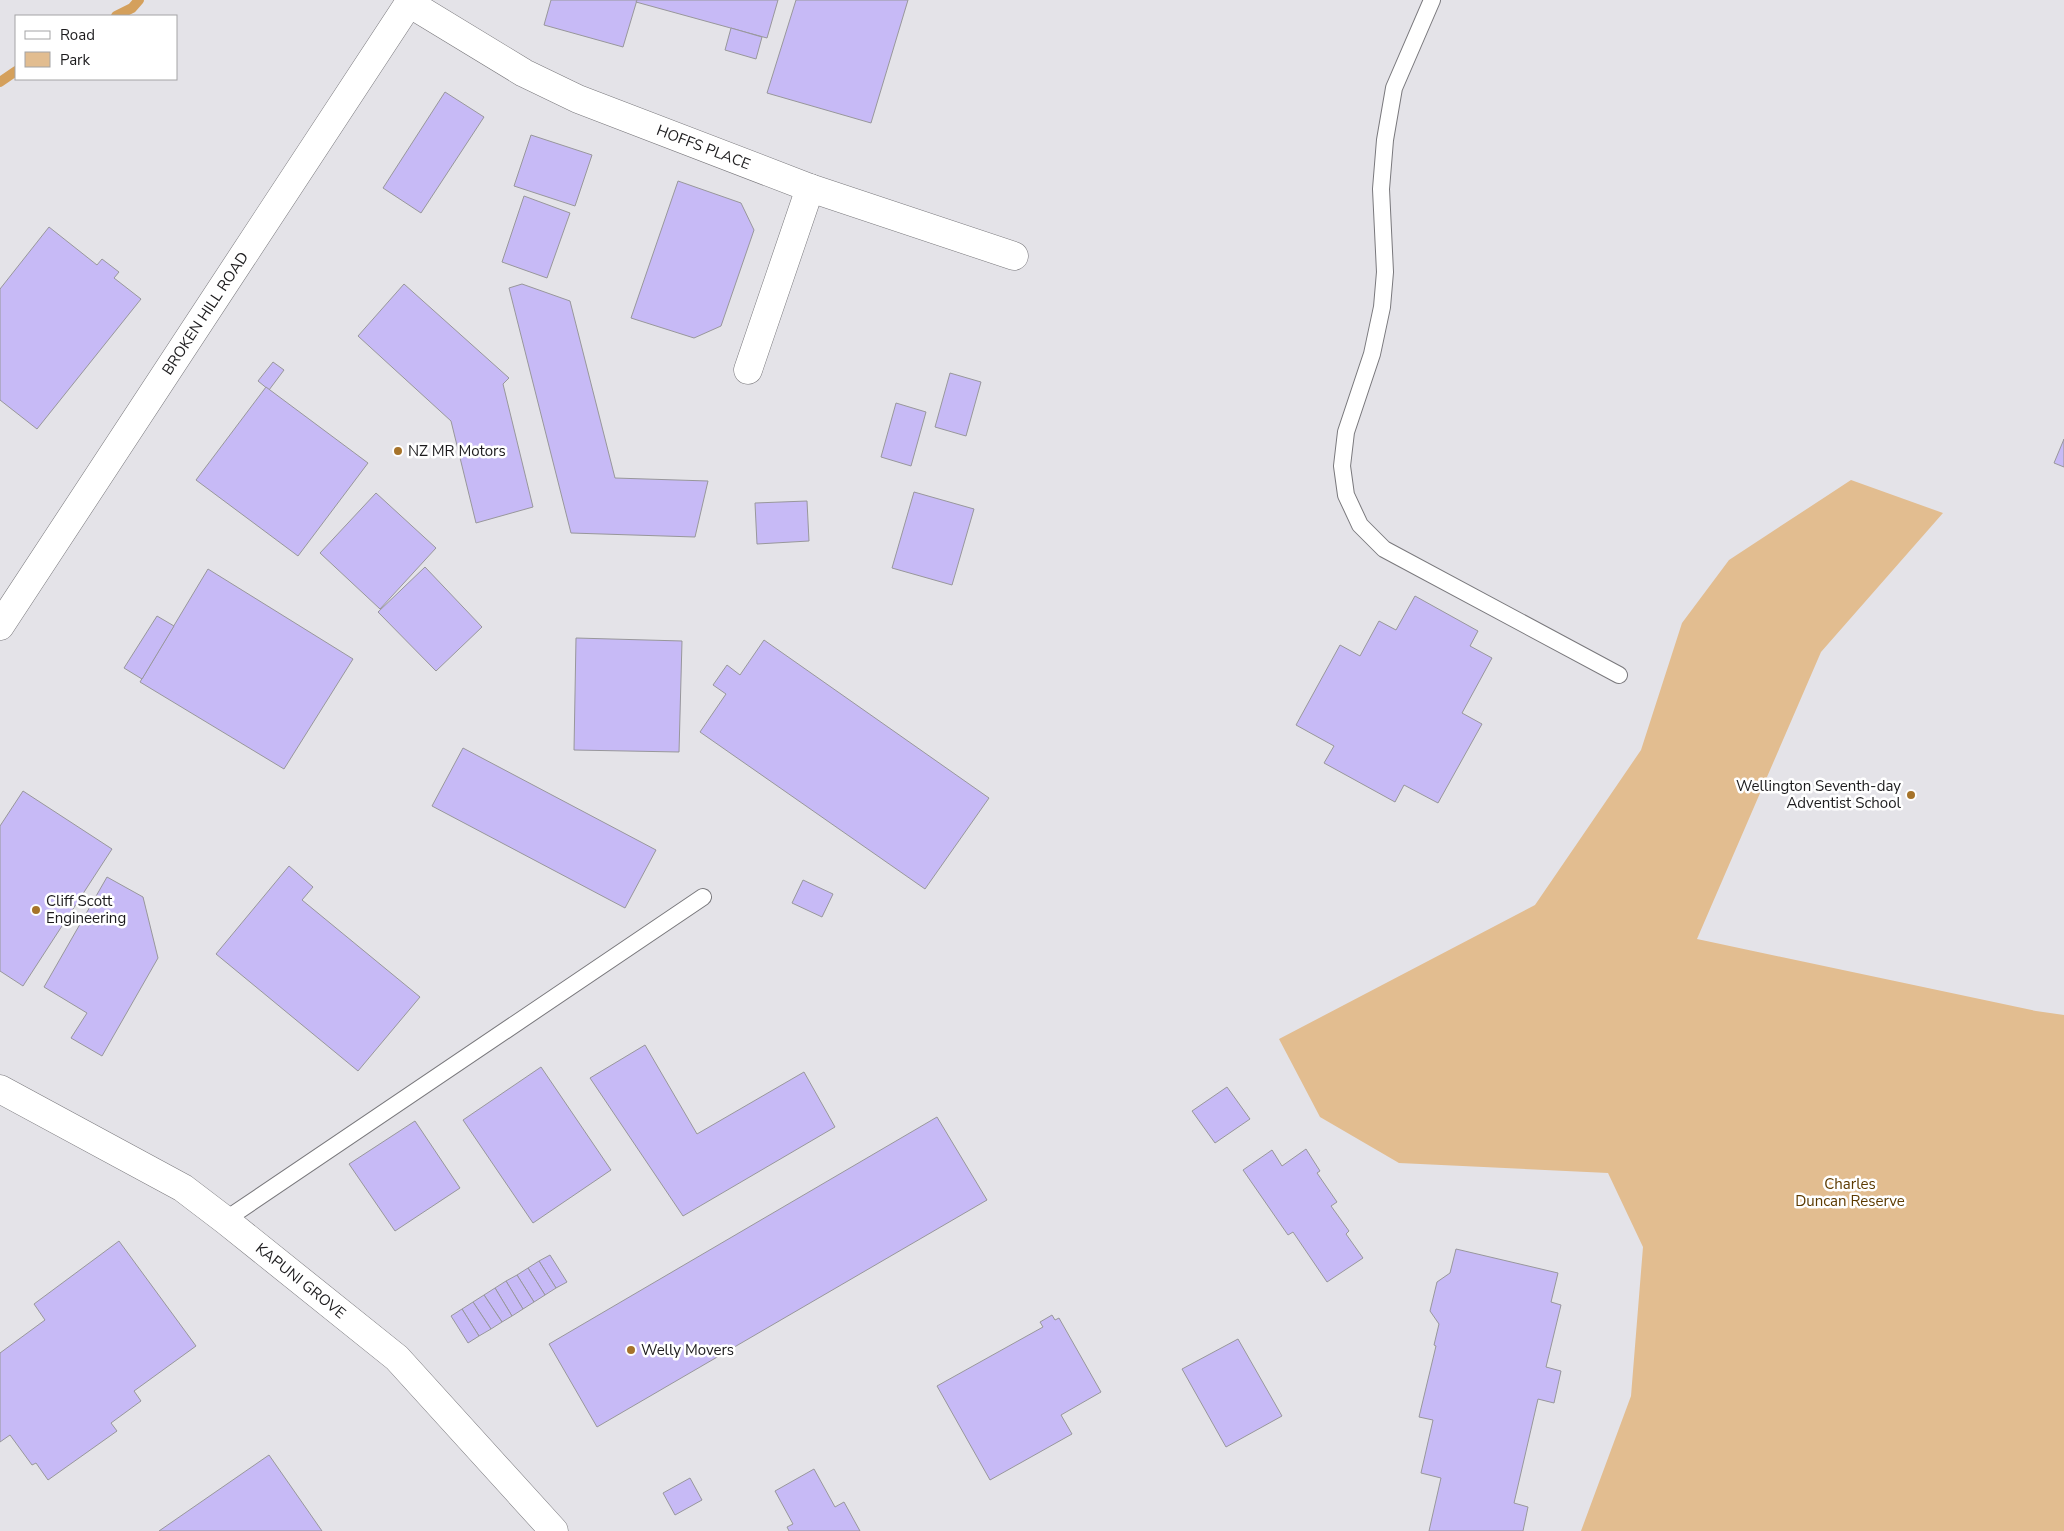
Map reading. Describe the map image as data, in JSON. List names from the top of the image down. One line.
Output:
{"streets":{"street":["HOFFS PLACE","BROKEN HILL ROAD","KAPUNI GROVE"]},"crossings":[["HOFFS PLACE","BROKEN HILL ROAD"]],"parks":["Charles Duncan Reserve"],"places":["NZ MR Motors","Wellington Seventh-day Adventist School","Cliff Scott Engineering","Welly Movers"],"legend":["Road","Park"]}
